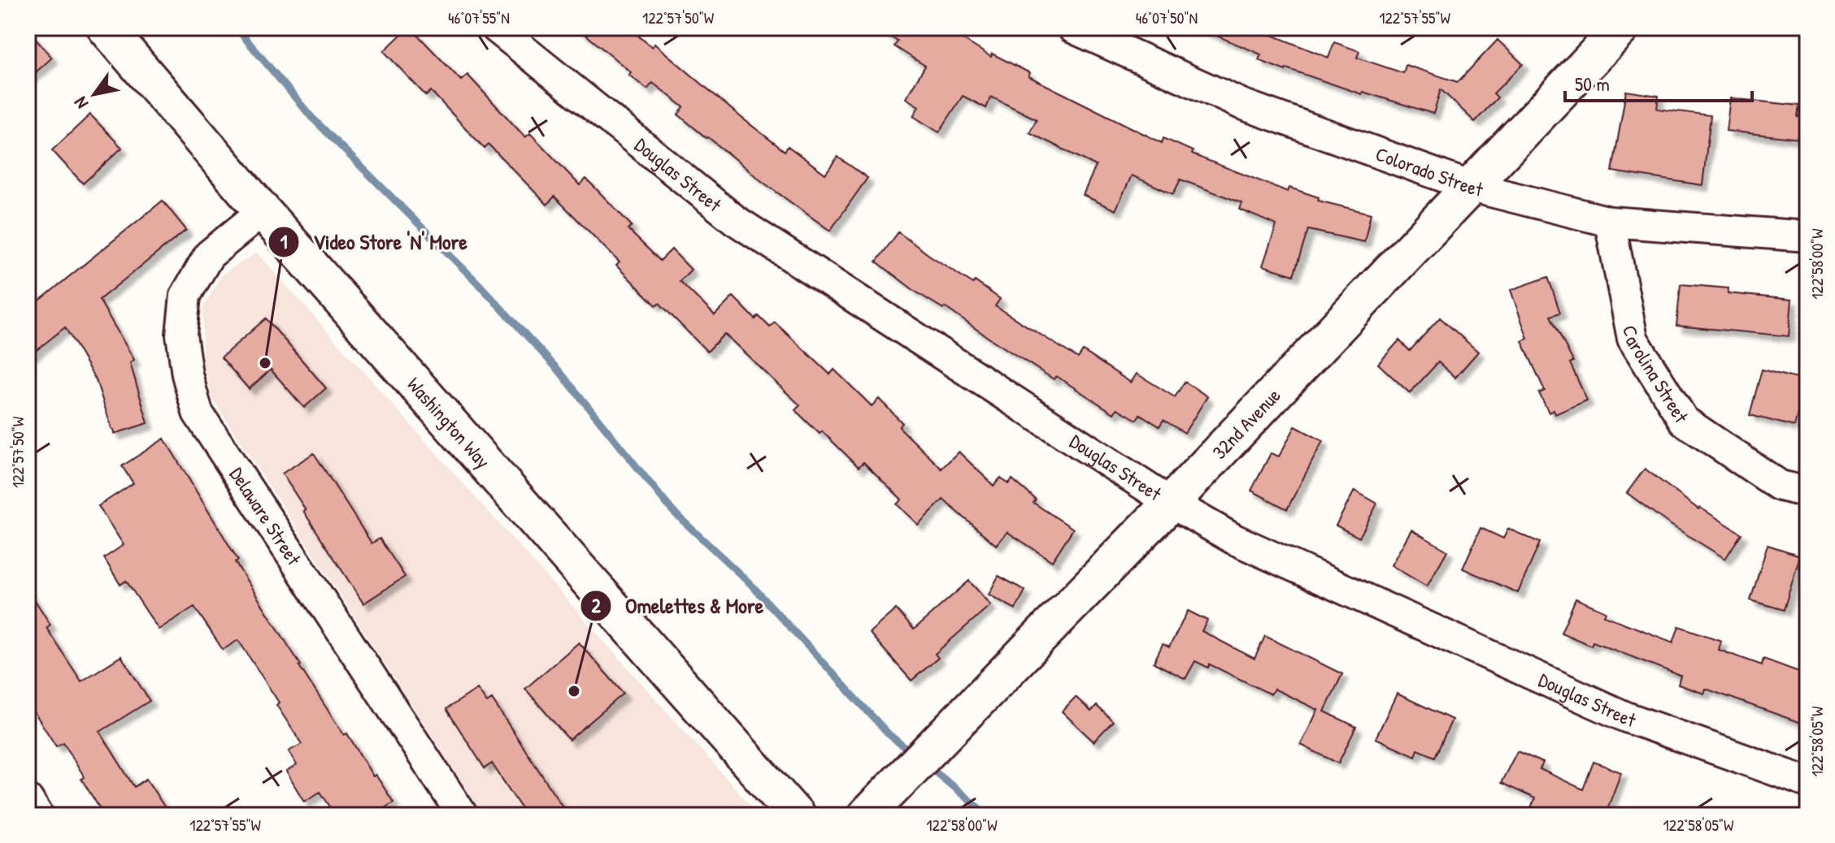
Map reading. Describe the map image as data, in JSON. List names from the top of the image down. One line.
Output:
{"streets":{"street":["Colorado Street","Douglas Street","Carolina Street","Washington Way","32nd Avenue","Delaware Street"]},"crossings":[["Colorado Street","Carolina Street"],["Colorado Street","32nd Avenue"],["Douglas Street","32nd Avenue"],["Washington Way","Delaware Street"]],"places":["Video Store 'N' More","Omelettes & More"],"scale_bar":"50 m","north":"bottom left","coordinates":["46°07'55\"N","122°57'50\"W","46°07'50\"N","122°57'55\"W","122°58'00\"W","122°58'05\"W"]}
